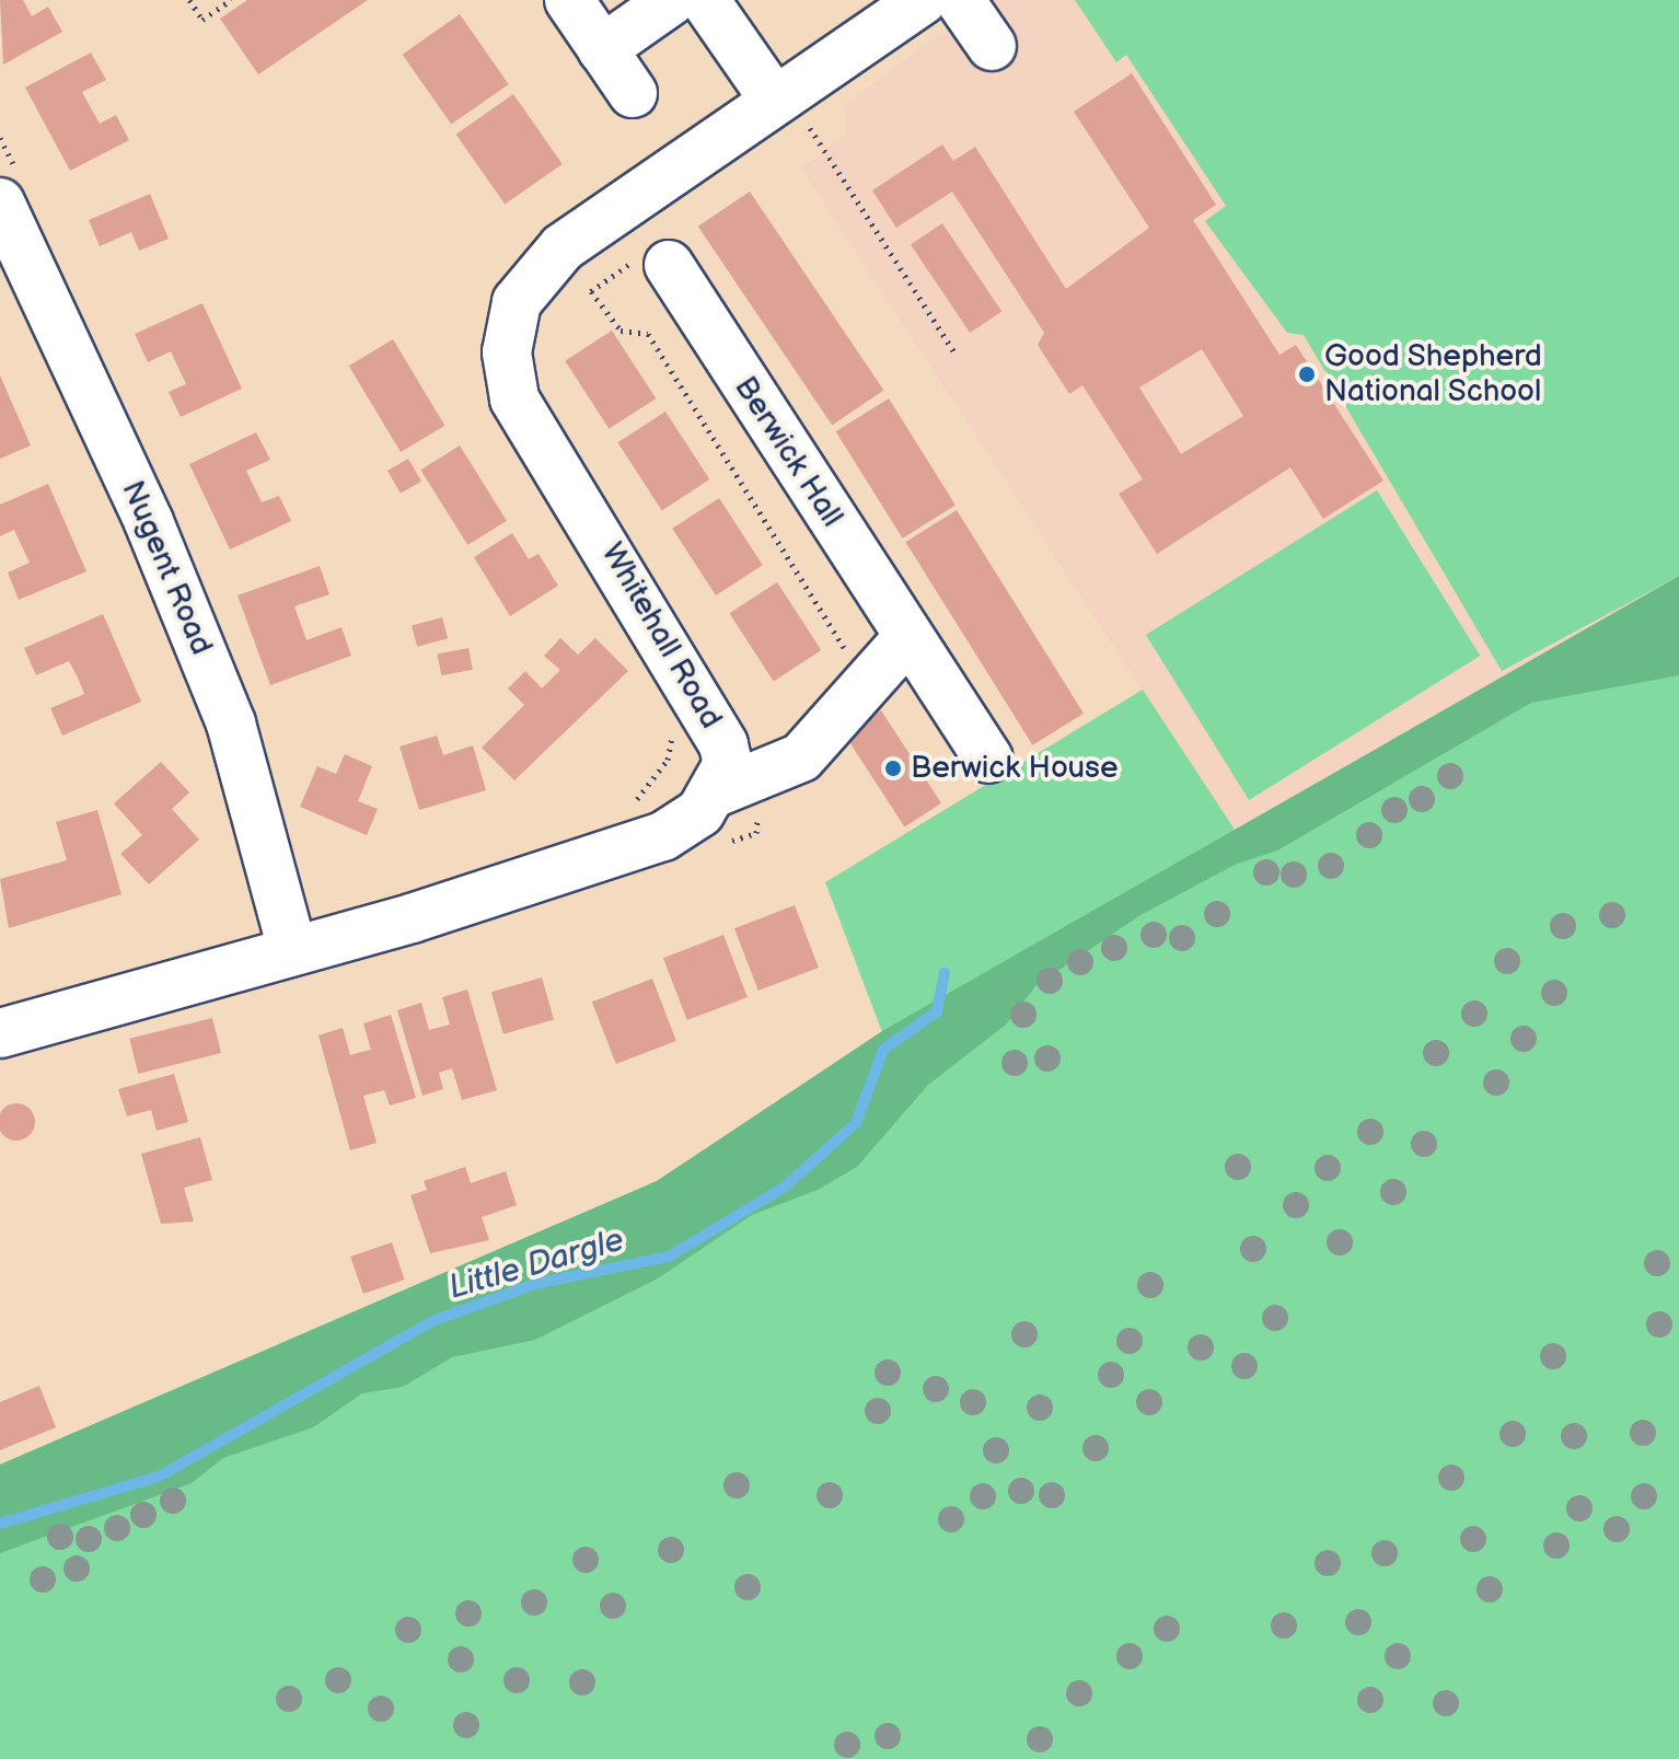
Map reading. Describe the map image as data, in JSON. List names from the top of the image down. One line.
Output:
{"streets":{"street":["Berwick Hall","Nugent Road","Whitehall Road"]},"water":["Little Dargle"],"places":["Good Shepherd National School","Berwick House"]}
